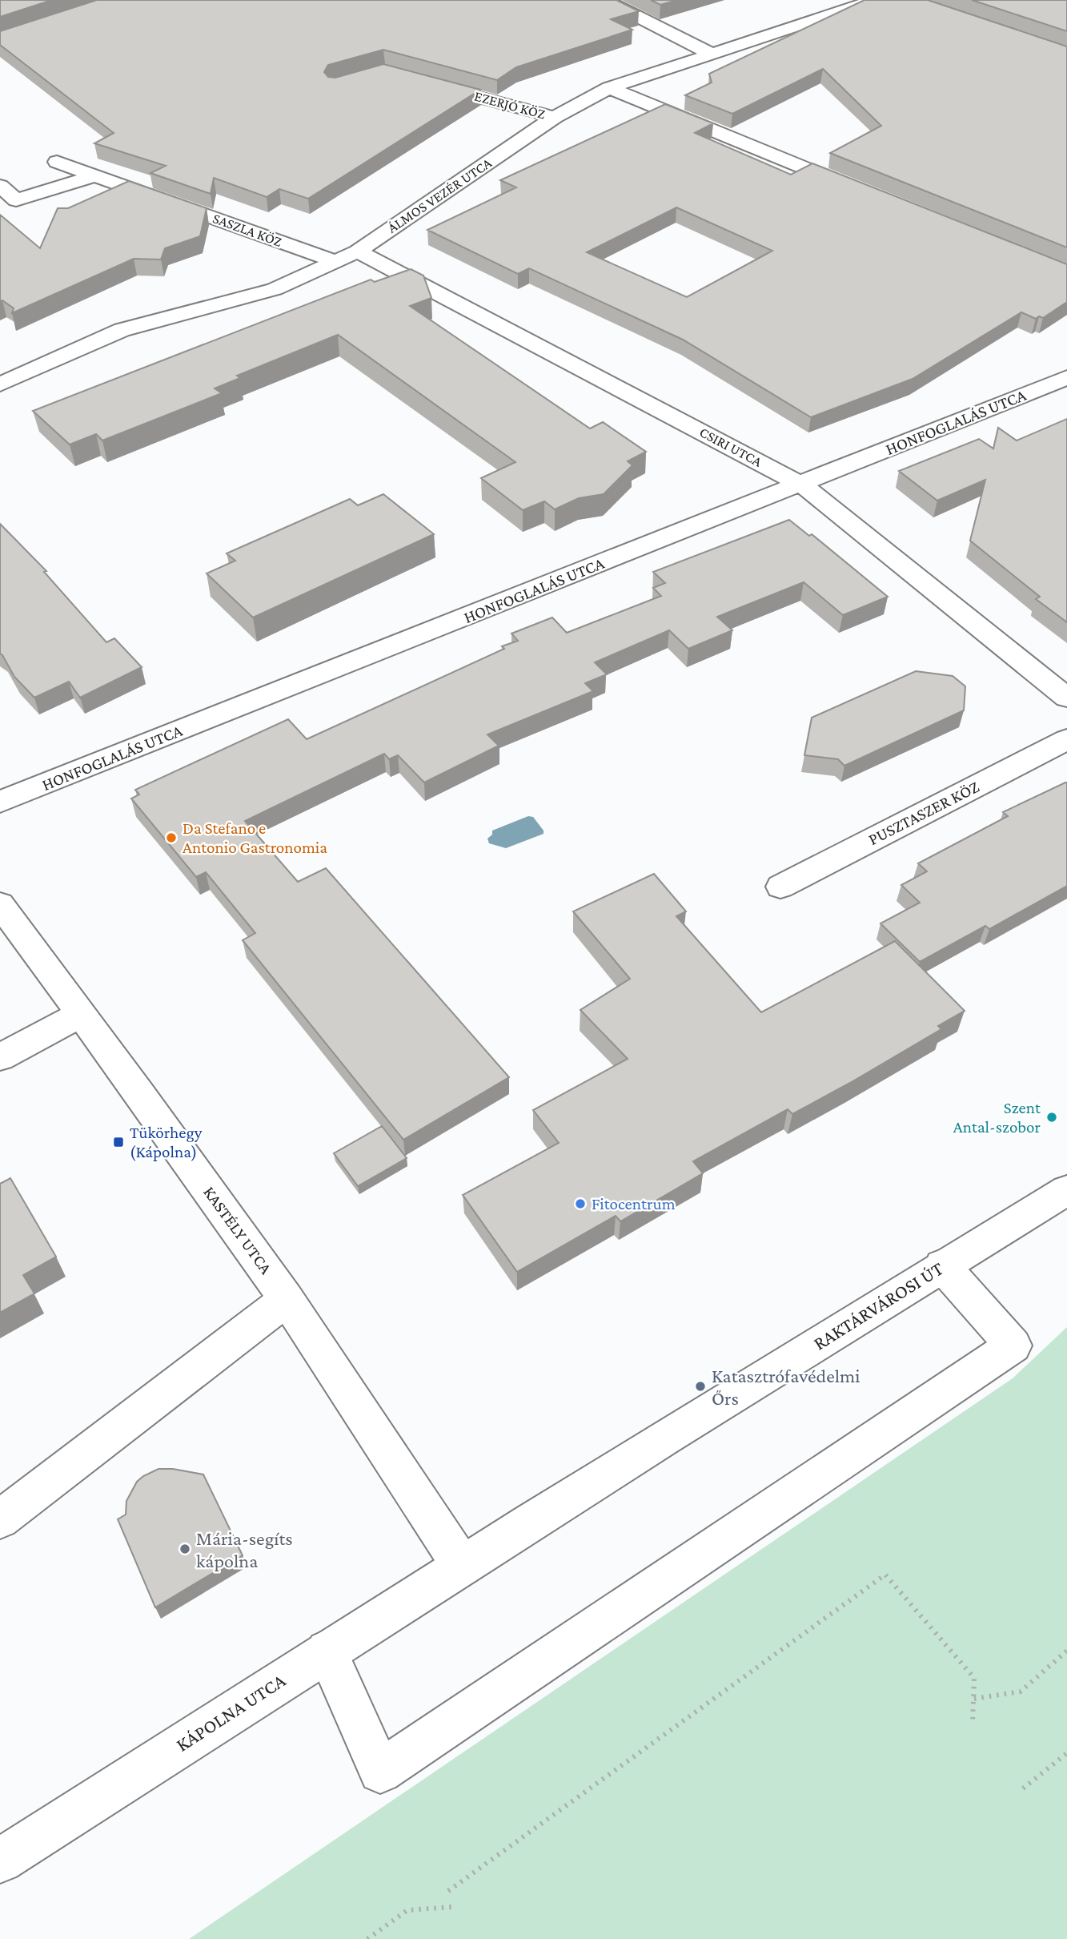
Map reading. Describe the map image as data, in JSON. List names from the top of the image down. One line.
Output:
{"streets":{"street":["EZERJÓ KÖZ","ÁLMOS VEZÉR UTCA","SASZLA KÖZ","HONFOGLALÁS UTCA","CSIRI UTCA","PUSZTASZER KÖZ","KASTÉLY UTCA","RAKTÁRVÁROSI ÚT","KÁPOLNA UTCA"]},"crossings":[["EZERJÓ KÖZ","ÁLMOS VEZÉR UTCA"],["ÁLMOS VEZÉR UTCA","SASZLA KÖZ"],["ÁLMOS VEZÉR UTCA","CSIRI UTCA"],["HONFOGLALÁS UTCA","CSIRI UTCA"],["KASTÉLY UTCA","RAKTÁRVÁROSI ÚT"],["KASTÉLY UTCA","KÁPOLNA UTCA"],["RAKTÁRVÁROSI ÚT","KÁPOLNA UTCA"]],"places":{"other":["Da Stefano e Antonio Gastronomia","Szent Antal-szobor","Fitocentrum","Katasztrófavédelmi Őrs","Mária-segíts kápolna"],"transit":["Tükörhegy (Kápolna)"]}}
